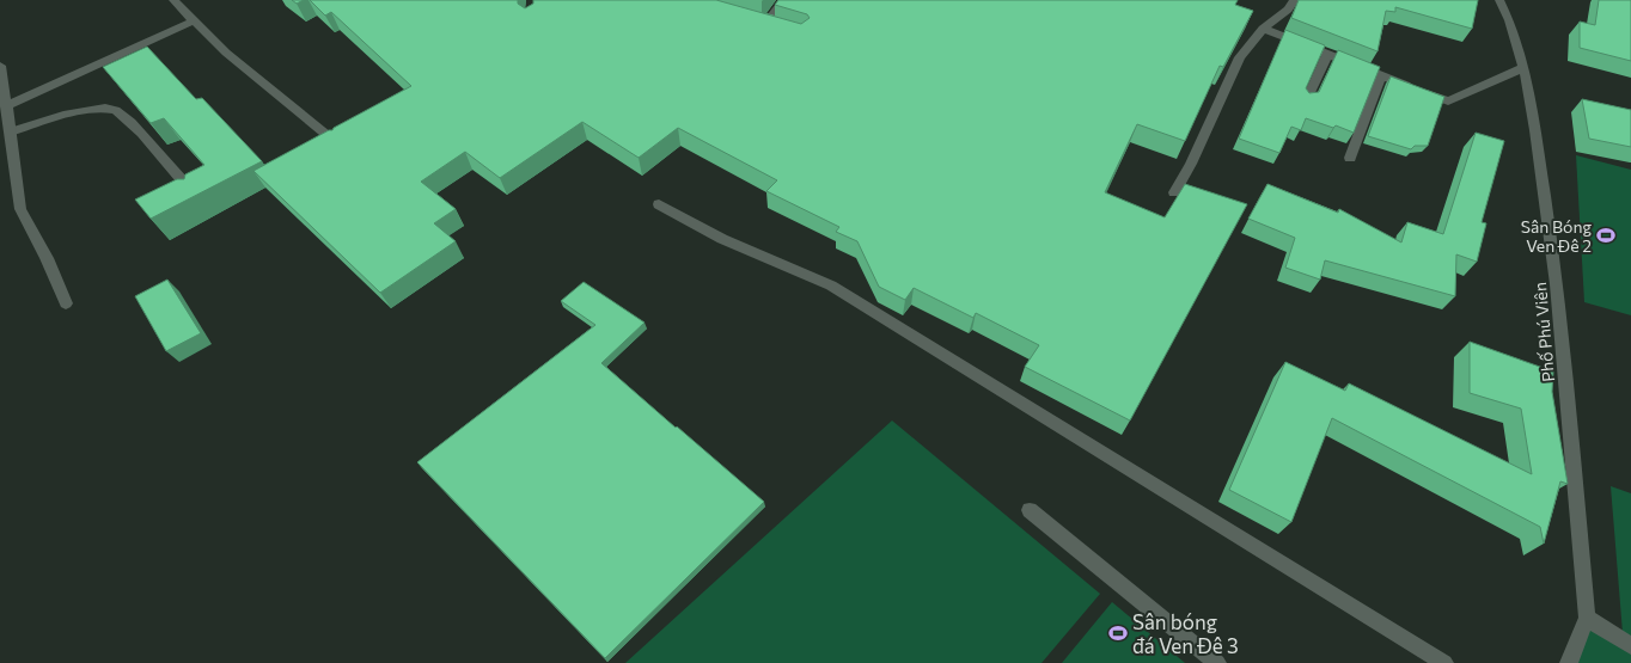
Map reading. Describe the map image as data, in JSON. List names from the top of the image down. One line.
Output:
{"streets":{"street":["Phố Phú Viên"]},"places":{"sports":["Sân Bóng Ven Đê 2","Sân bóng đá Ven Đê 3"]}}
